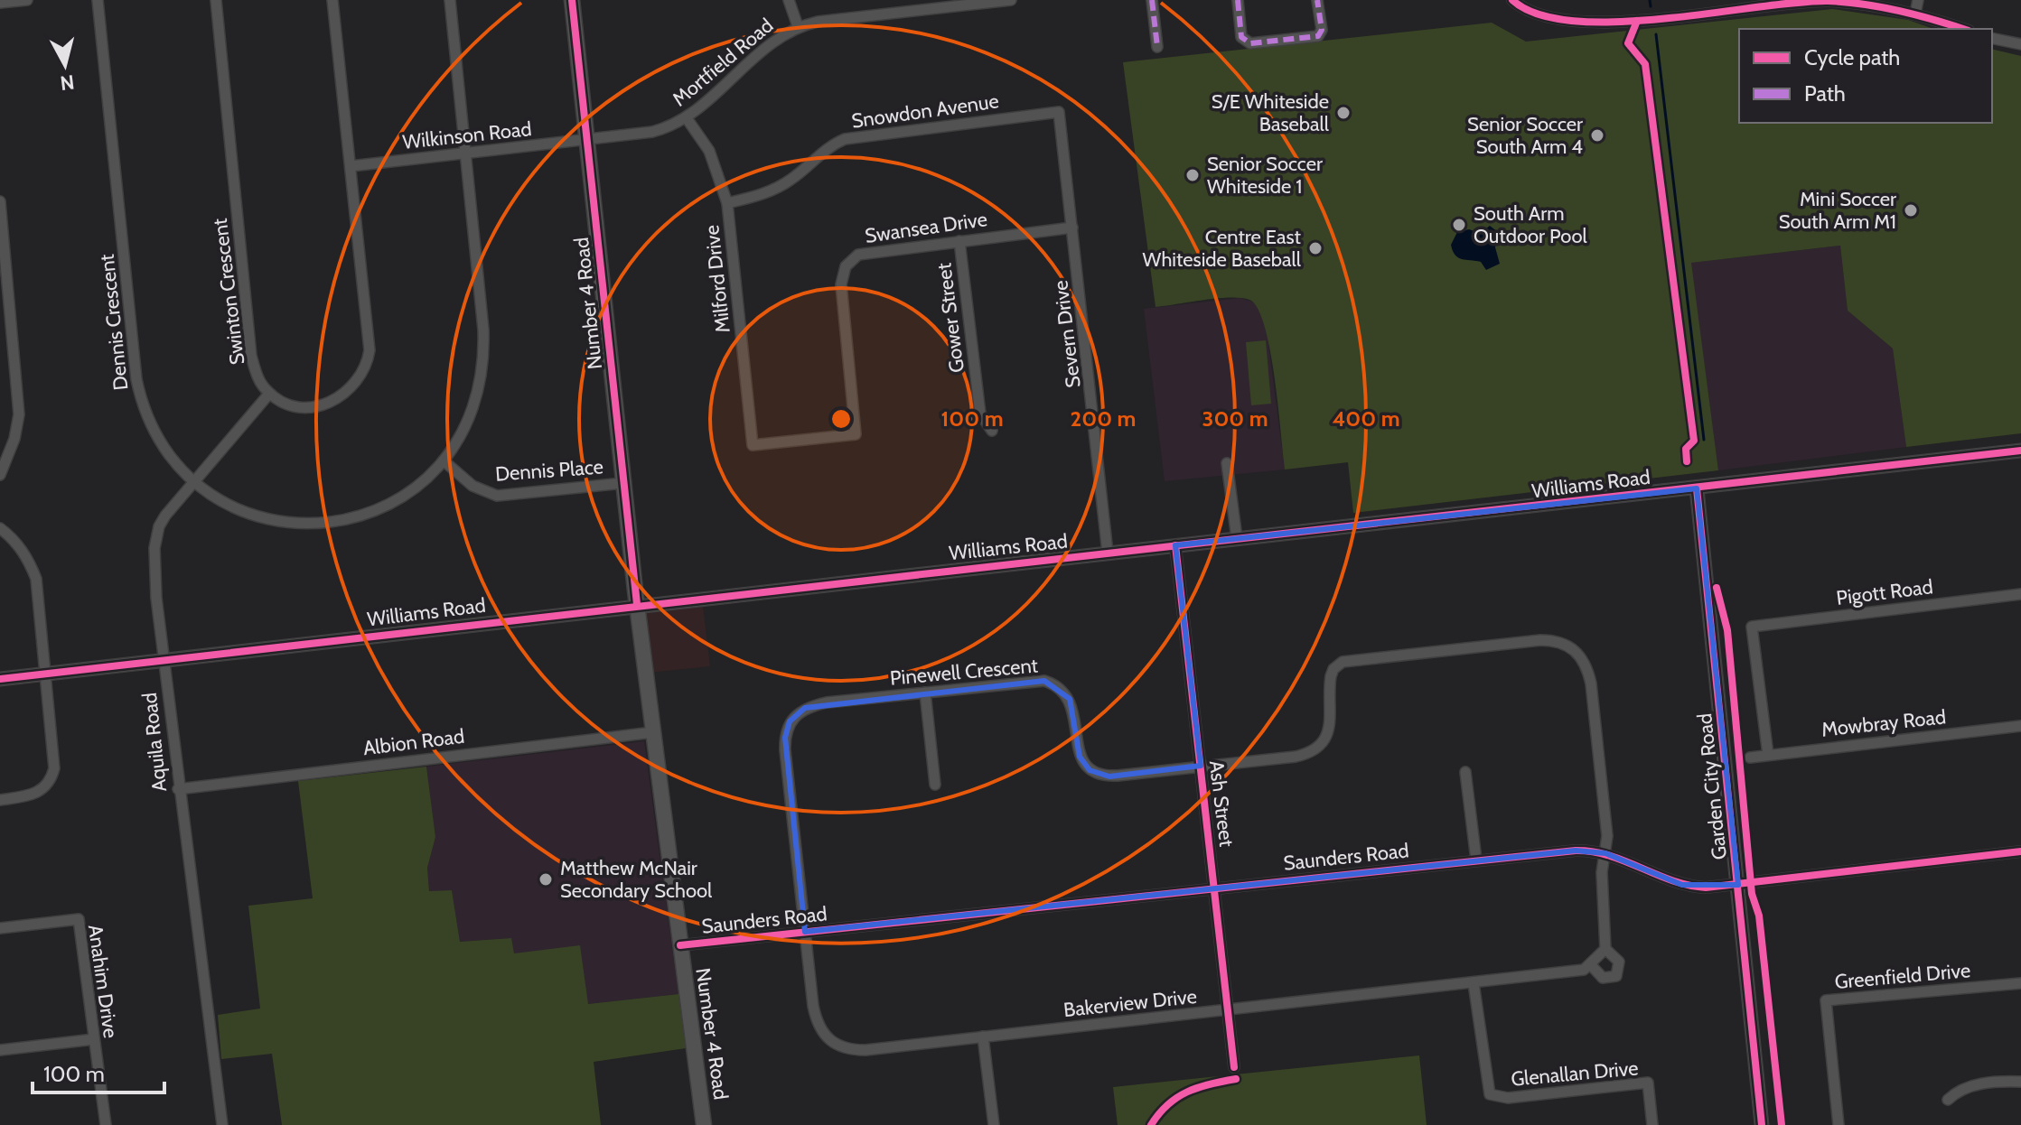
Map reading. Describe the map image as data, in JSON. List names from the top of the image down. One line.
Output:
{"streets":{"main road":["Number 4 Road"],"street":["Mortfield Road","Snowdon Avenue","Wilkinson Road","Swansea Drive","Milford Drive","Swinton Crescent","Gower Street","Dennis Crescent","Severn Drive","Dennis Place","Williams Road","Pigott Road","Pinewell Crescent","Mowbray Road","Aquila Road","Albion Road","Garden City Road","Ash Street","Saunders Road","Greenfield Drive","Anahim Drive","Bakerview Drive","Glenallan Drive"]},"crossings":[["Mortfield Road","Wilkinson Road"],["Mortfield Road","Milford Drive"],["Mortfield Road","Number 4 Road"],["Snowdon Avenue","Milford Drive"],["Snowdon Avenue","Severn Drive"],["Wilkinson Road","Number 4 Road"],["Wilkinson Road","Dennis Crescent"],["Swansea Drive","Milford Drive"],["Swansea Drive","Gower Street"],["Swansea Drive","Severn Drive"],["Swinton Crescent","Aquila Road"],["Number 4 Road","Dennis Place"],["Number 4 Road","Williams Road"],["Number 4 Road","Albion Road"],["Number 4 Road","Saunders Road"],["Dennis Crescent","Dennis Place"],["Dennis Crescent","Aquila Road"],["Severn Drive","Williams Road"],["Williams Road","Aquila Road"],["Williams Road","Garden City Road"],["Williams Road","Ash Street"],["Pigott Road","Mowbray Road"],["Pinewell Crescent","Ash Street"],["Pinewell Crescent","Saunders Road"],["Pinewell Crescent","Bakerview Drive"],["Aquila Road","Albion Road"],["Garden City Road","Saunders Road"],["Ash Street","Saunders Road"],["Ash Street","Bakerview Drive"],["Saunders Road","Bakerview Drive"],["Bakerview Drive","Glenallan Drive"]],"places":["S/E Whiteside Baseball","Senior Soccer South Arm 4","Senior Soccer Whiteside 1","Mini Soccer South Arm M1","South Arm Outdoor Pool","Centre East Whiteside Baseball","Matthew McNair Secondary School"],"legend":["Cycle path","Path"],"scale_bar":"100 m","north":"bottom","rings":["100 m","200 m","300 m","400 m"]}
